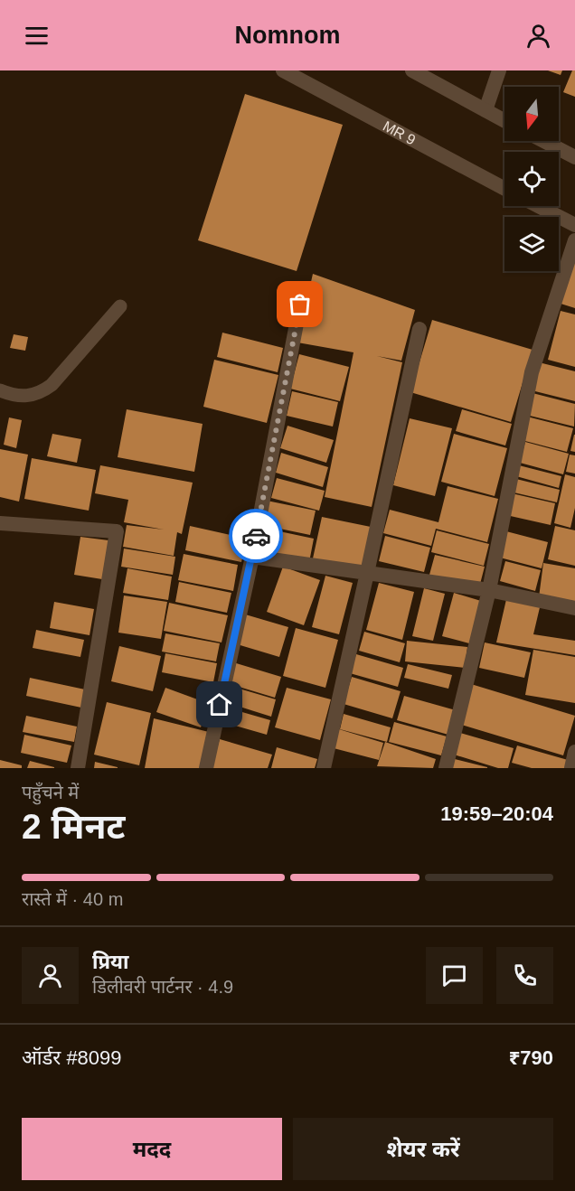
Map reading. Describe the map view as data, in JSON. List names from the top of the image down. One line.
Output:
{"streets":{"street":["MR 9"]},"north":"bottom","page":{"header":"Nomnom","heading":["2 मिनट","पहुँचने में","19:59–20:04"],"panel":["प्रिया","डिलीवरी पार्टनर · 4.9","ऑर्डर #8099","₹790"],"bar":"रास्ते में · 40 m","buttons":["मदद","शेयर करें"]}}
